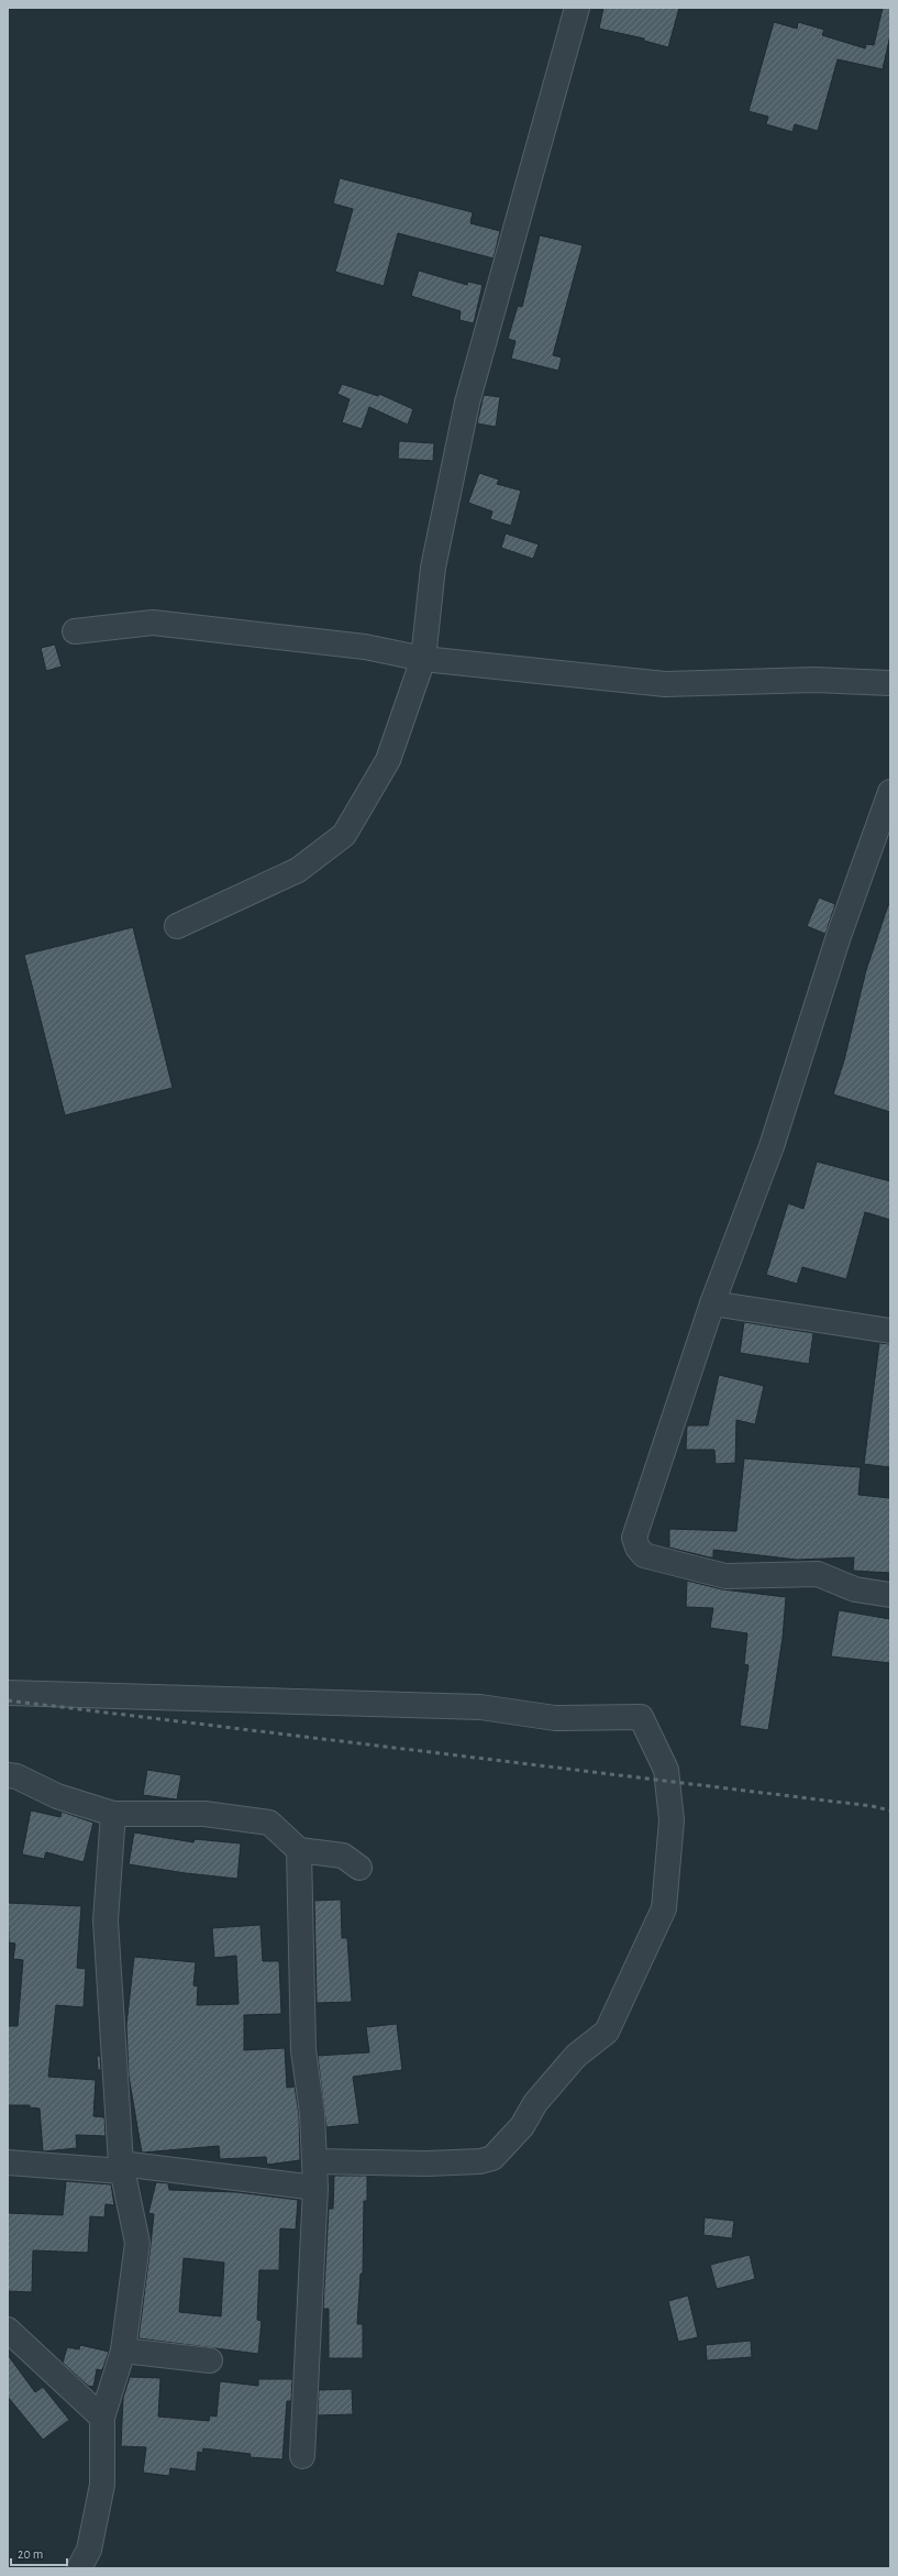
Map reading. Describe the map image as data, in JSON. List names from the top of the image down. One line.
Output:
{"scale_bar":"20 m"}
